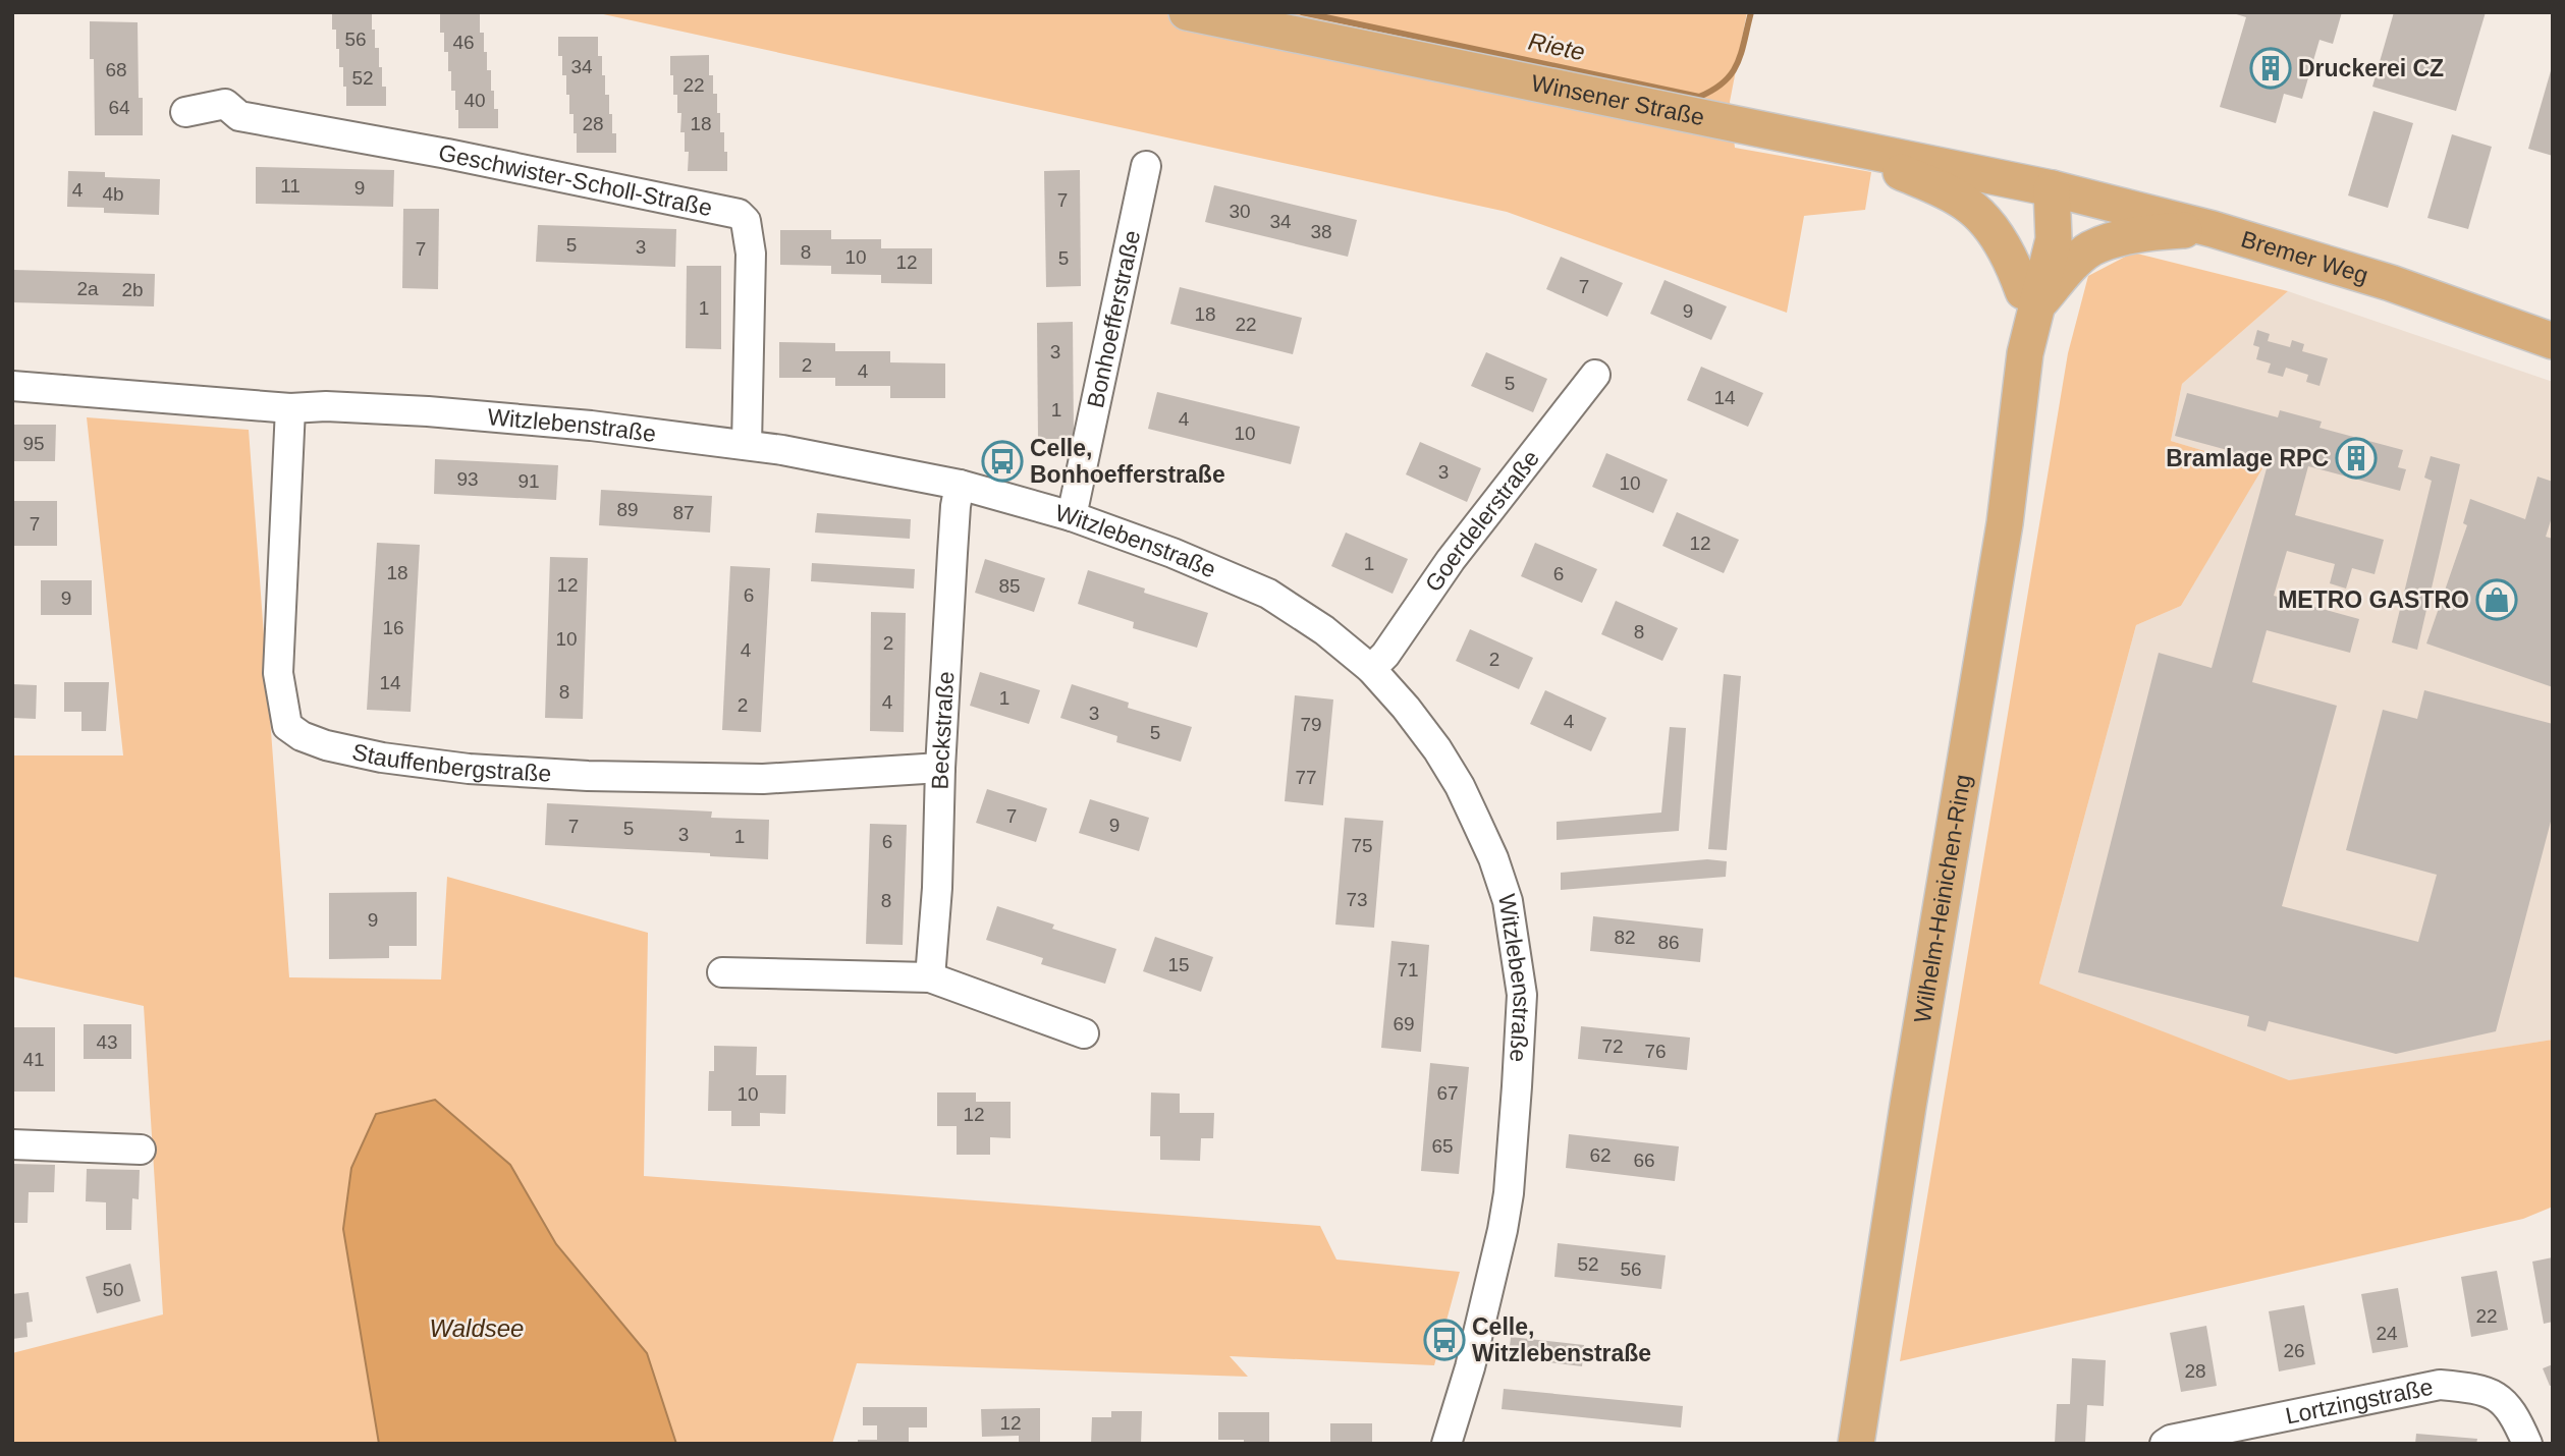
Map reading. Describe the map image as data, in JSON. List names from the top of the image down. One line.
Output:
{"streets":{"main road":["Winsener Straße","Bremer Weg","Wilhelm-Heinichen-Ring"],"street":["Geschwister-Scholl-Straße","Bonhoefferstraße","Witzlebenstraße","Goerdelerstraße","Beckstraße","Stauffenbergstraße","Lortzingstraße"]},"crossings":[["Winsener Straße","Bremer Weg"],["Winsener Straße","Wilhelm-Heinichen-Ring"],["Geschwister-Scholl-Straße","Witzlebenstraße"],["Bremer Weg","Wilhelm-Heinichen-Ring"],["Bonhoefferstraße","Witzlebenstraße"],["Witzlebenstraße","Goerdelerstraße"],["Witzlebenstraße","Beckstraße"],["Witzlebenstraße","Stauffenbergstraße"],["Beckstraße","Stauffenbergstraße"]],"water":["Riete","Waldsee"],"places":{"building":["Druckerei CZ","Bramlage RPC"],"bus stop":["Celle, Bonhoefferstraße","Celle, Witzlebenstraße"],"shop":["METRO GASTRO"]},"house_numbers":["56","46","34","68","52","22","40","64","28","18","11","9","4","4b","7","30","34","38","5","3","7","8","10","5","12","7","2a","2b","1","9","18","22","3","2","4","5","14","1","4","10","95","3","93","91","10","89","87","7","12","1","18","6","12","85","6","9","16","8","10","2","4","2","14","8","1","4","2","3","4","79","5","77","7","9","7","5","3","1","6","75","73","8","9","82","86","15","71","69","43","72","76","41","67","10","12","65","62","66","52","56","50","22","24","26","28","12"]}
